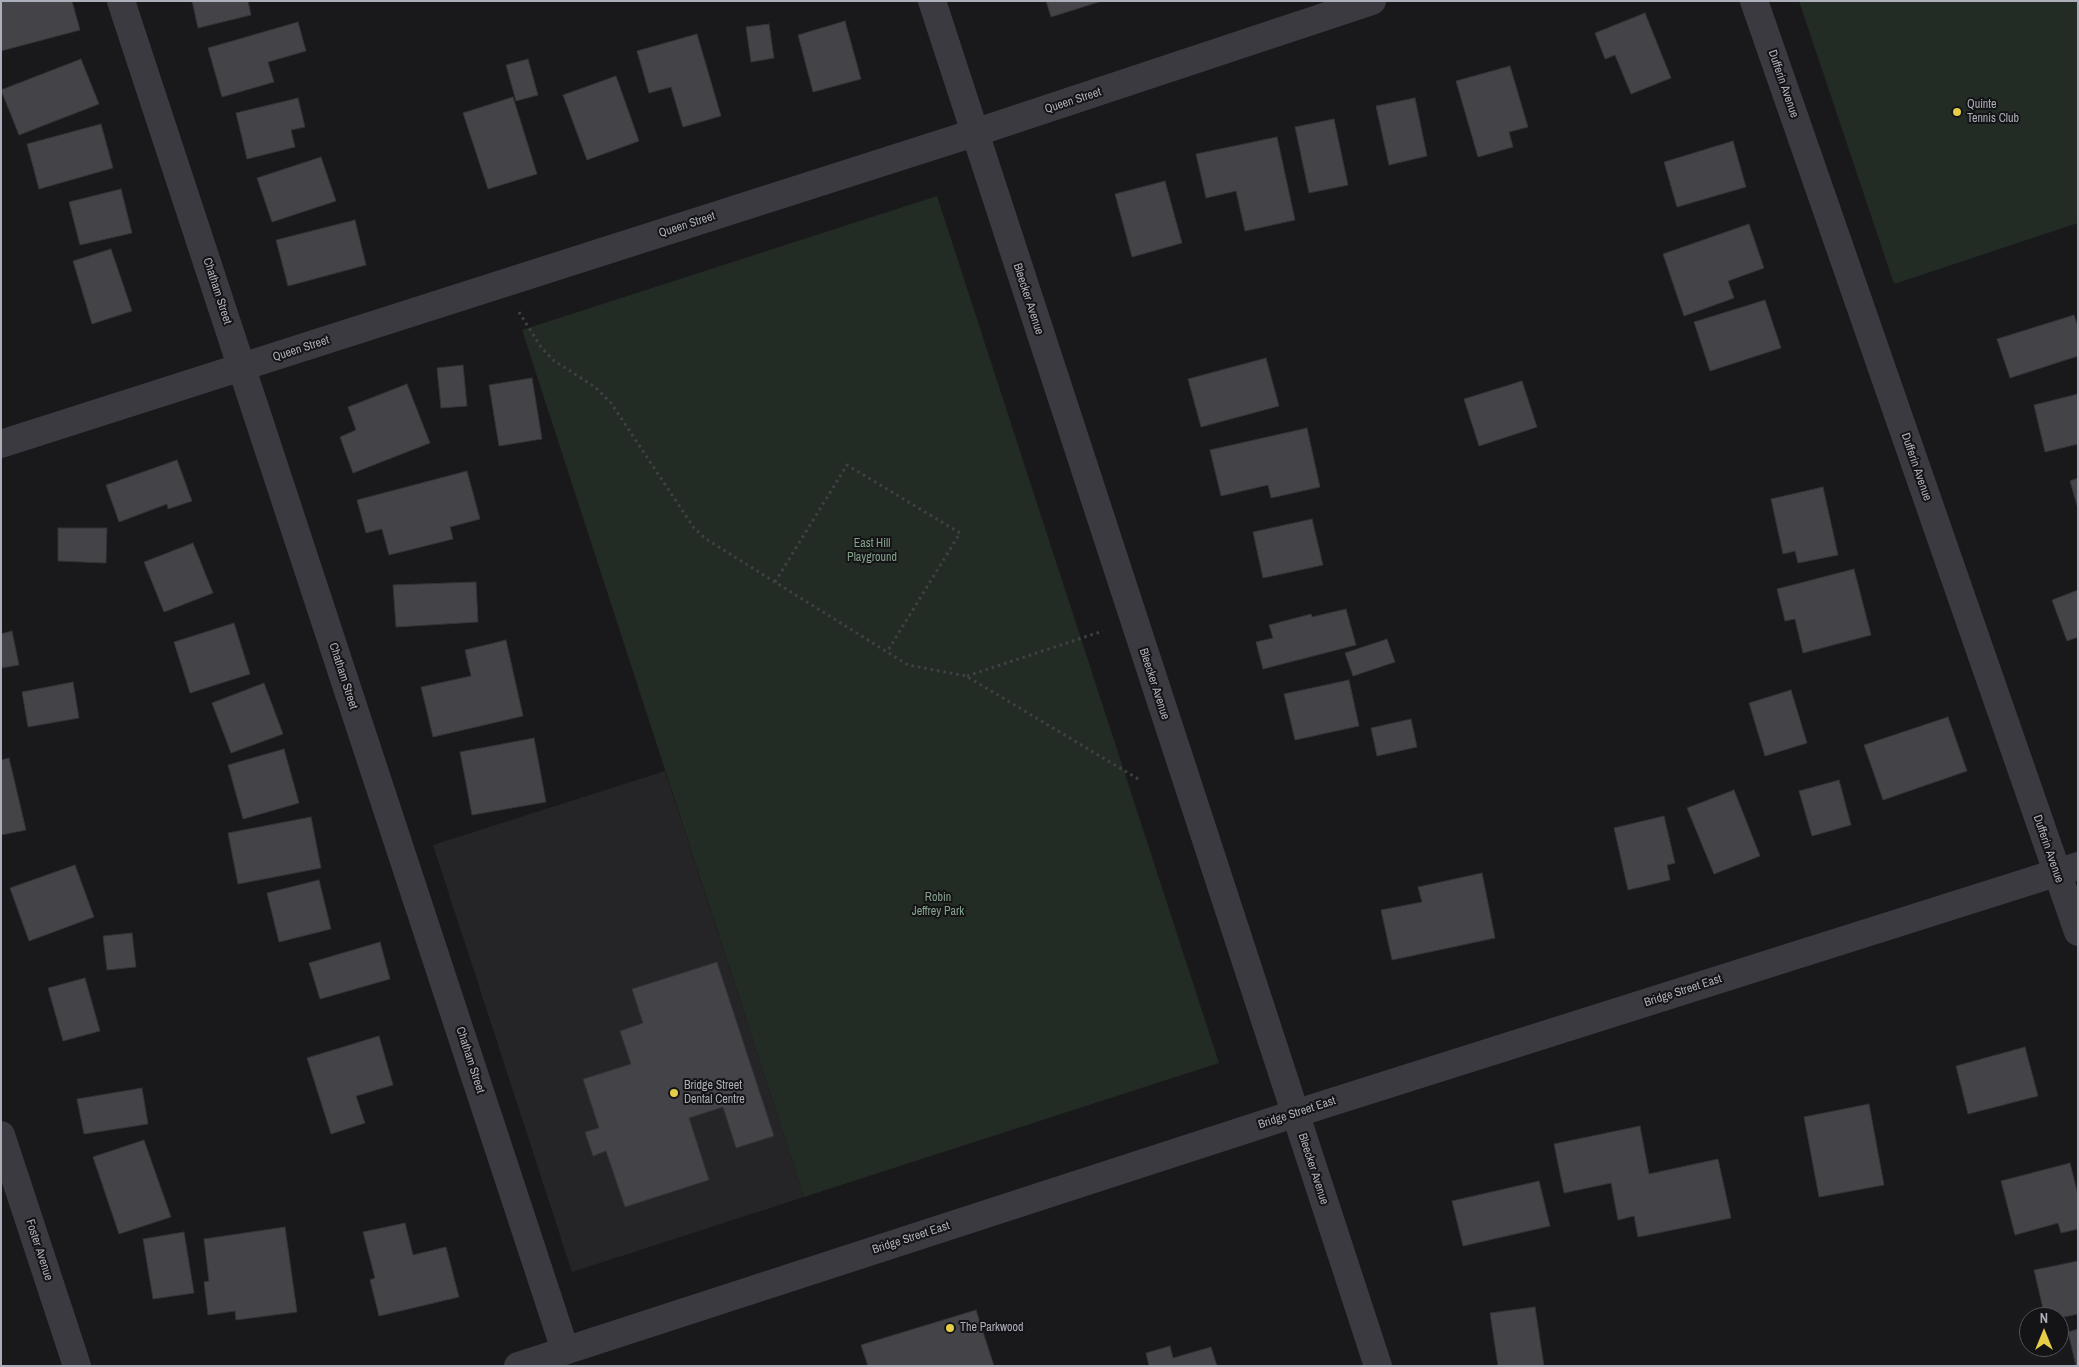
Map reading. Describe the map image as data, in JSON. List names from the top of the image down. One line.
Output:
{"streets":{"street":["Dufferin Avenue","Queen Street","Chatham Street","Bleecker Avenue","Bridge Street East","Foster Avenue"]},"crossings":[["Dufferin Avenue","Bridge Street East"],["Queen Street","Chatham Street"],["Queen Street","Bleecker Avenue"],["Chatham Street","Bridge Street East"],["Bleecker Avenue","Bridge Street East"]],"parks":["East Hill Playground","Robin Jeffrey Park"],"places":["Quinte Tennis Club","Bridge Street Dental Centre","The Parkwood"],"north":"top"}
